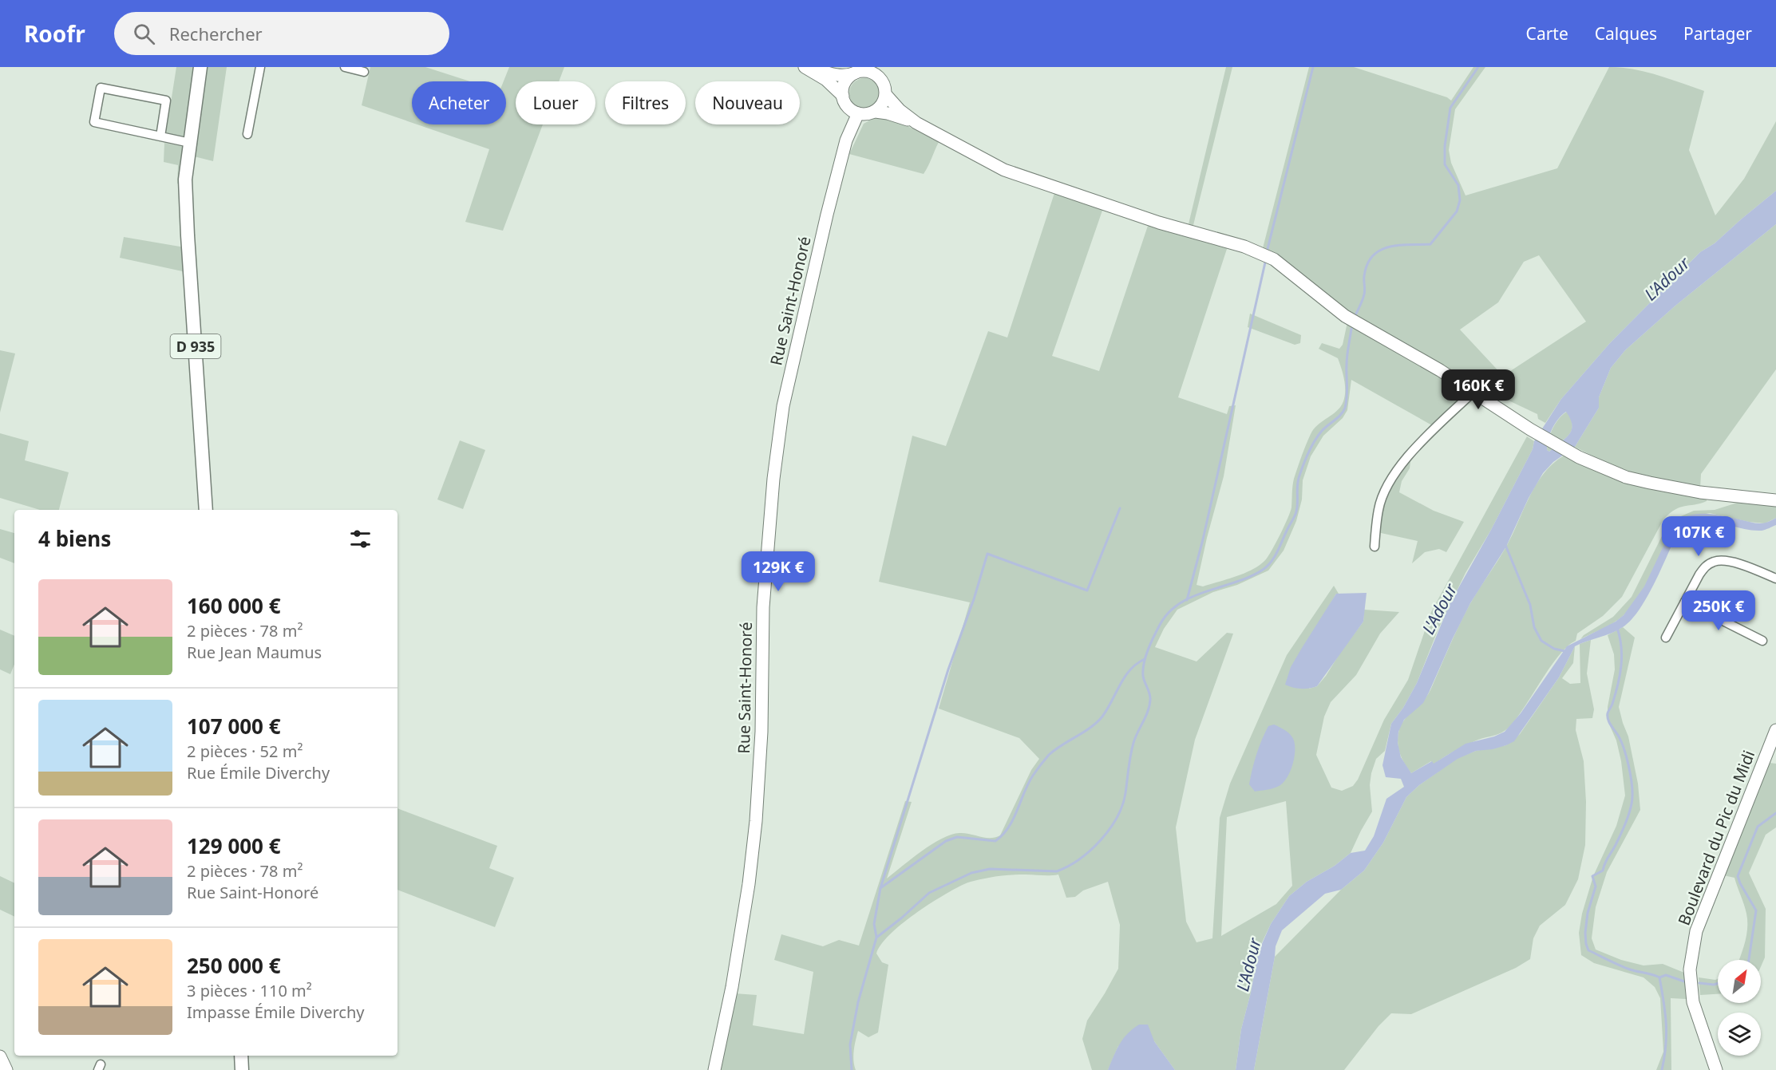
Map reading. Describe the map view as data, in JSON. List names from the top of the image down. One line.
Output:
{"streets":{"main road":["Rue Saint-Honoré","D 935","Boulevard du Pic du Midi"]},"water":["L'Adour"],"north":"top right","page":{"header":"Roofr","search":"Rechercher","nav":["Carte","Calques","Partager"],"chip":["Acheter","Louer","Filtres","Nouveau"],"price":["160K €","107K €","129K €","250K €"],"heading":"4 biens","list":[{"name":"160 000 €","note":"2 pièces · 78 m² · Rue Jean Maumus"},{"name":"107 000 €","note":"2 pièces · 52 m² · Rue Émile Diverchy"},{"name":"129 000 €","note":"2 pièces · 78 m² · Rue Saint-Honoré"},{"name":"250 000 €","note":"3 pièces · 110 m² · Impasse Émile Diverchy"}]}}
